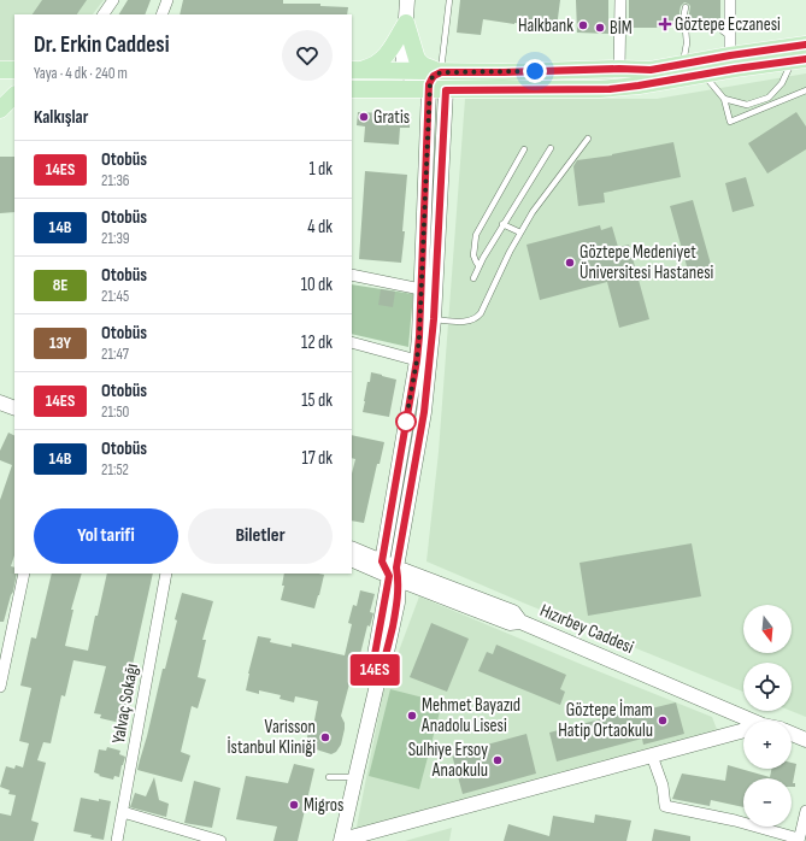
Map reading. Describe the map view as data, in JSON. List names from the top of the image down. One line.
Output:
{"streets":{"street":["Hızırbey Caddesi","Yalvaç Sokağı"]},"places":{"health":["Göztepe Eczanesi"],"other":["Halkbank","BİM","Gratis","Göztepe Medeniyet Üniversitesi Hastanesi","Mehmet Bayazıd Anadolu Lisesi","Göztepe İmam Hatip Ortaokulu","Varisson İstanbul Kliniği","Sulhiye Ersoy Anaokulu","Migros"]},"lines":["bus line 14ES"],"north":"bottom","page":{"on_map":"14ES","heading":[["Dr. Erkin Caddesi","Yaya · 4 dk · 240 m"],"Kalkışlar"],"list":[{"mark":"14ES","name":"Otobüs","note":"21:36","value":"1 dk"},{"mark":"14B","name":"Otobüs","note":"21:39","value":"4 dk"},{"mark":"8E","name":"Otobüs","note":"21:45","value":"10 dk"},{"mark":"13Y","name":"Otobüs","note":"21:47","value":"12 dk"},{"mark":"14ES","name":"Otobüs","note":"21:50","value":"15 dk"},{"mark":"14B","name":"Otobüs","note":"21:52","value":"17 dk"}],"buttons":["Yol tarifi","Biletler"],"map_buttons":["+","−"]}}
